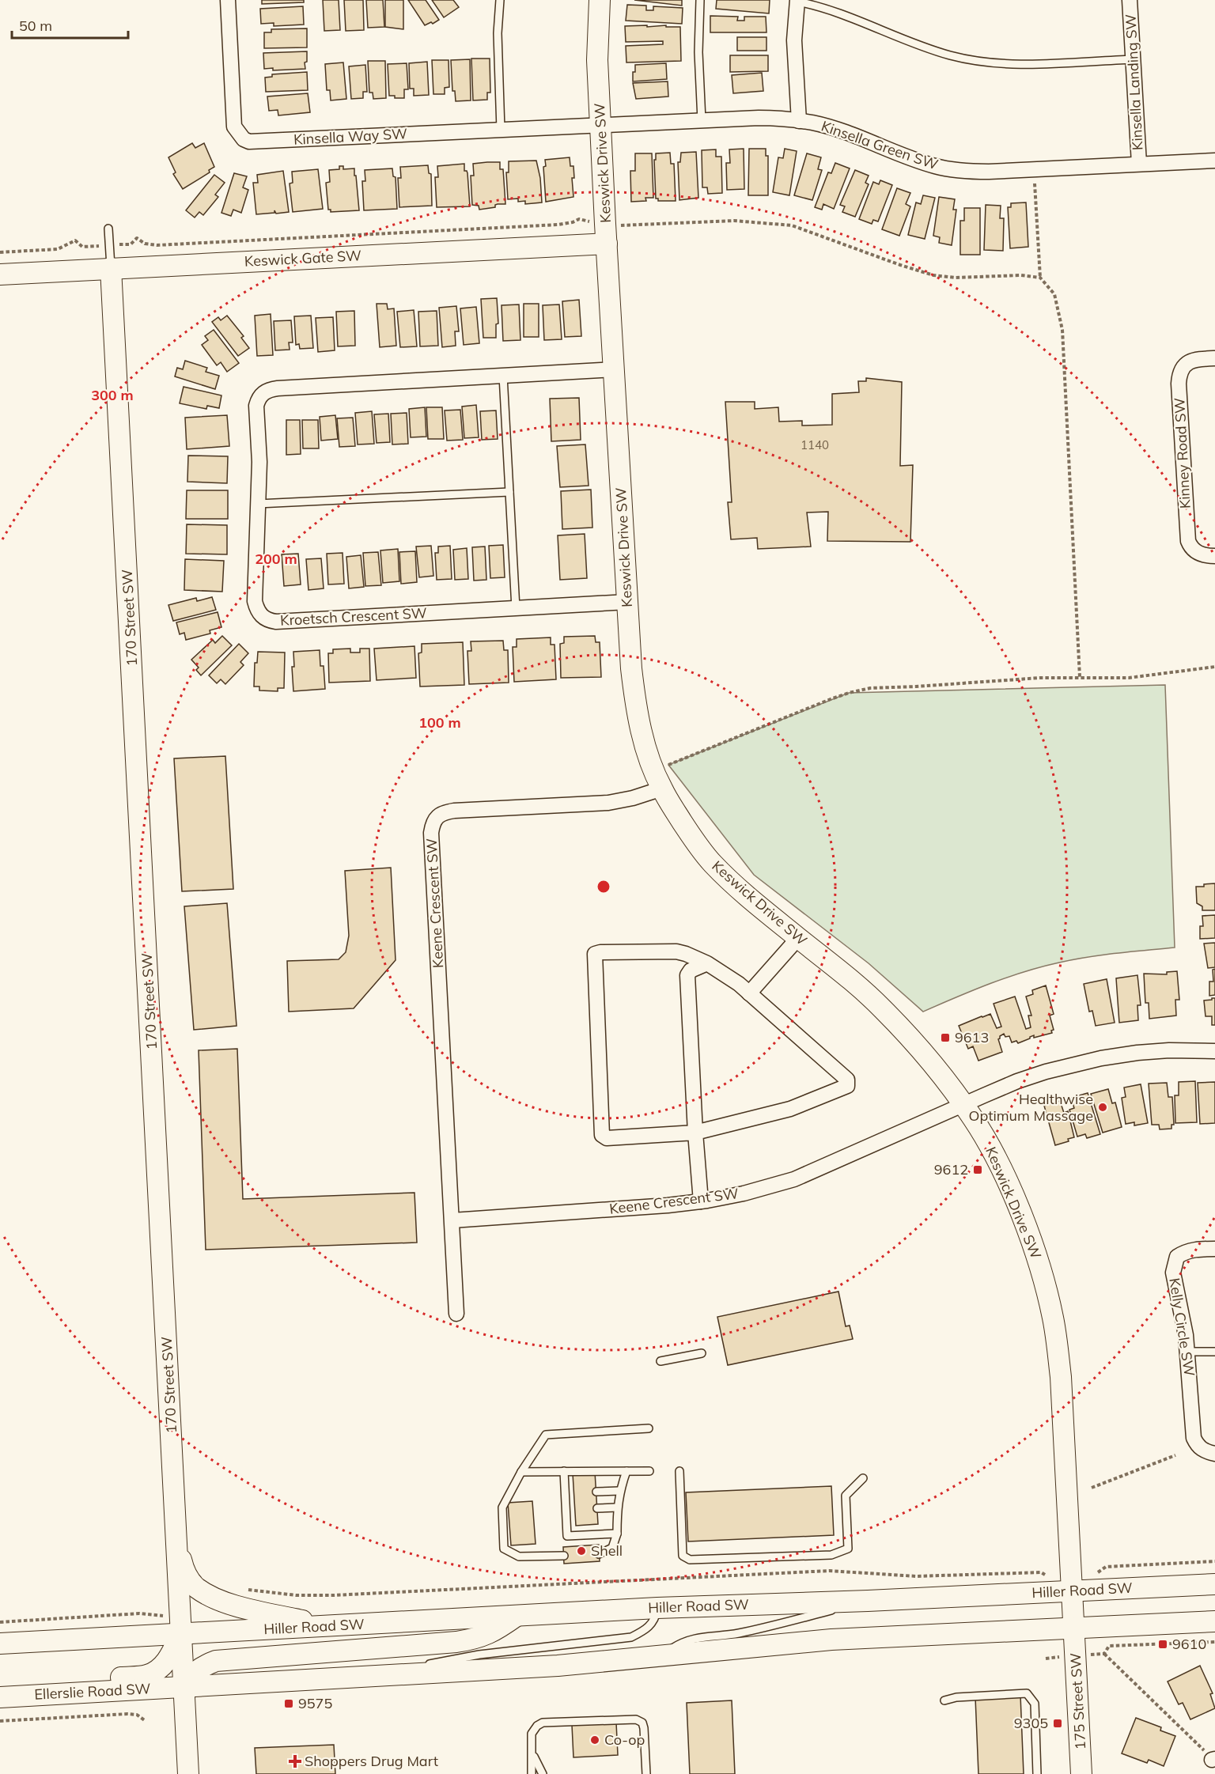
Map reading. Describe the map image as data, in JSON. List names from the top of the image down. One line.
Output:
{"streets":{"main road":["Keswick Drive SW","Keswick Gate SW","170 Street SW","Hiller Road SW","Ellerslie Road SW","175 Street SW"],"street":["Kinsella Landing SW","Kinsella Way SW","Kinsella Green SW","Kinney Road SW","Kroetsch Crescent SW","Keene Crescent SW","Kelly Circle SW"]},"crossings":[["Kinsella Landing SW","Kinsella Green SW"],["Kinsella Way SW","Kinsella Green SW"],["Kinsella Way SW","Keswick Drive SW"],["Kinsella Green SW","Keswick Drive SW"],["Keswick Drive SW","Keswick Gate SW"],["Keswick Drive SW","Kroetsch Crescent SW"],["Keswick Drive SW","Keene Crescent SW"],["Keswick Drive SW","Hiller Road SW"],["Keswick Drive SW","175 Street SW"],["Keswick Gate SW","170 Street SW"],["170 Street SW","Hiller Road SW"],["170 Street SW","Ellerslie Road SW"]],"places":{"transit":["9613","9612","9610","9575","9305"],"other":["Healthwise Optimum Massage","Shell","Co-op"],"health":["Shoppers Drug Mart"]},"house_numbers":["1140"],"scale_bar":"50 m","rings":["300 m","200 m","100 m"]}
